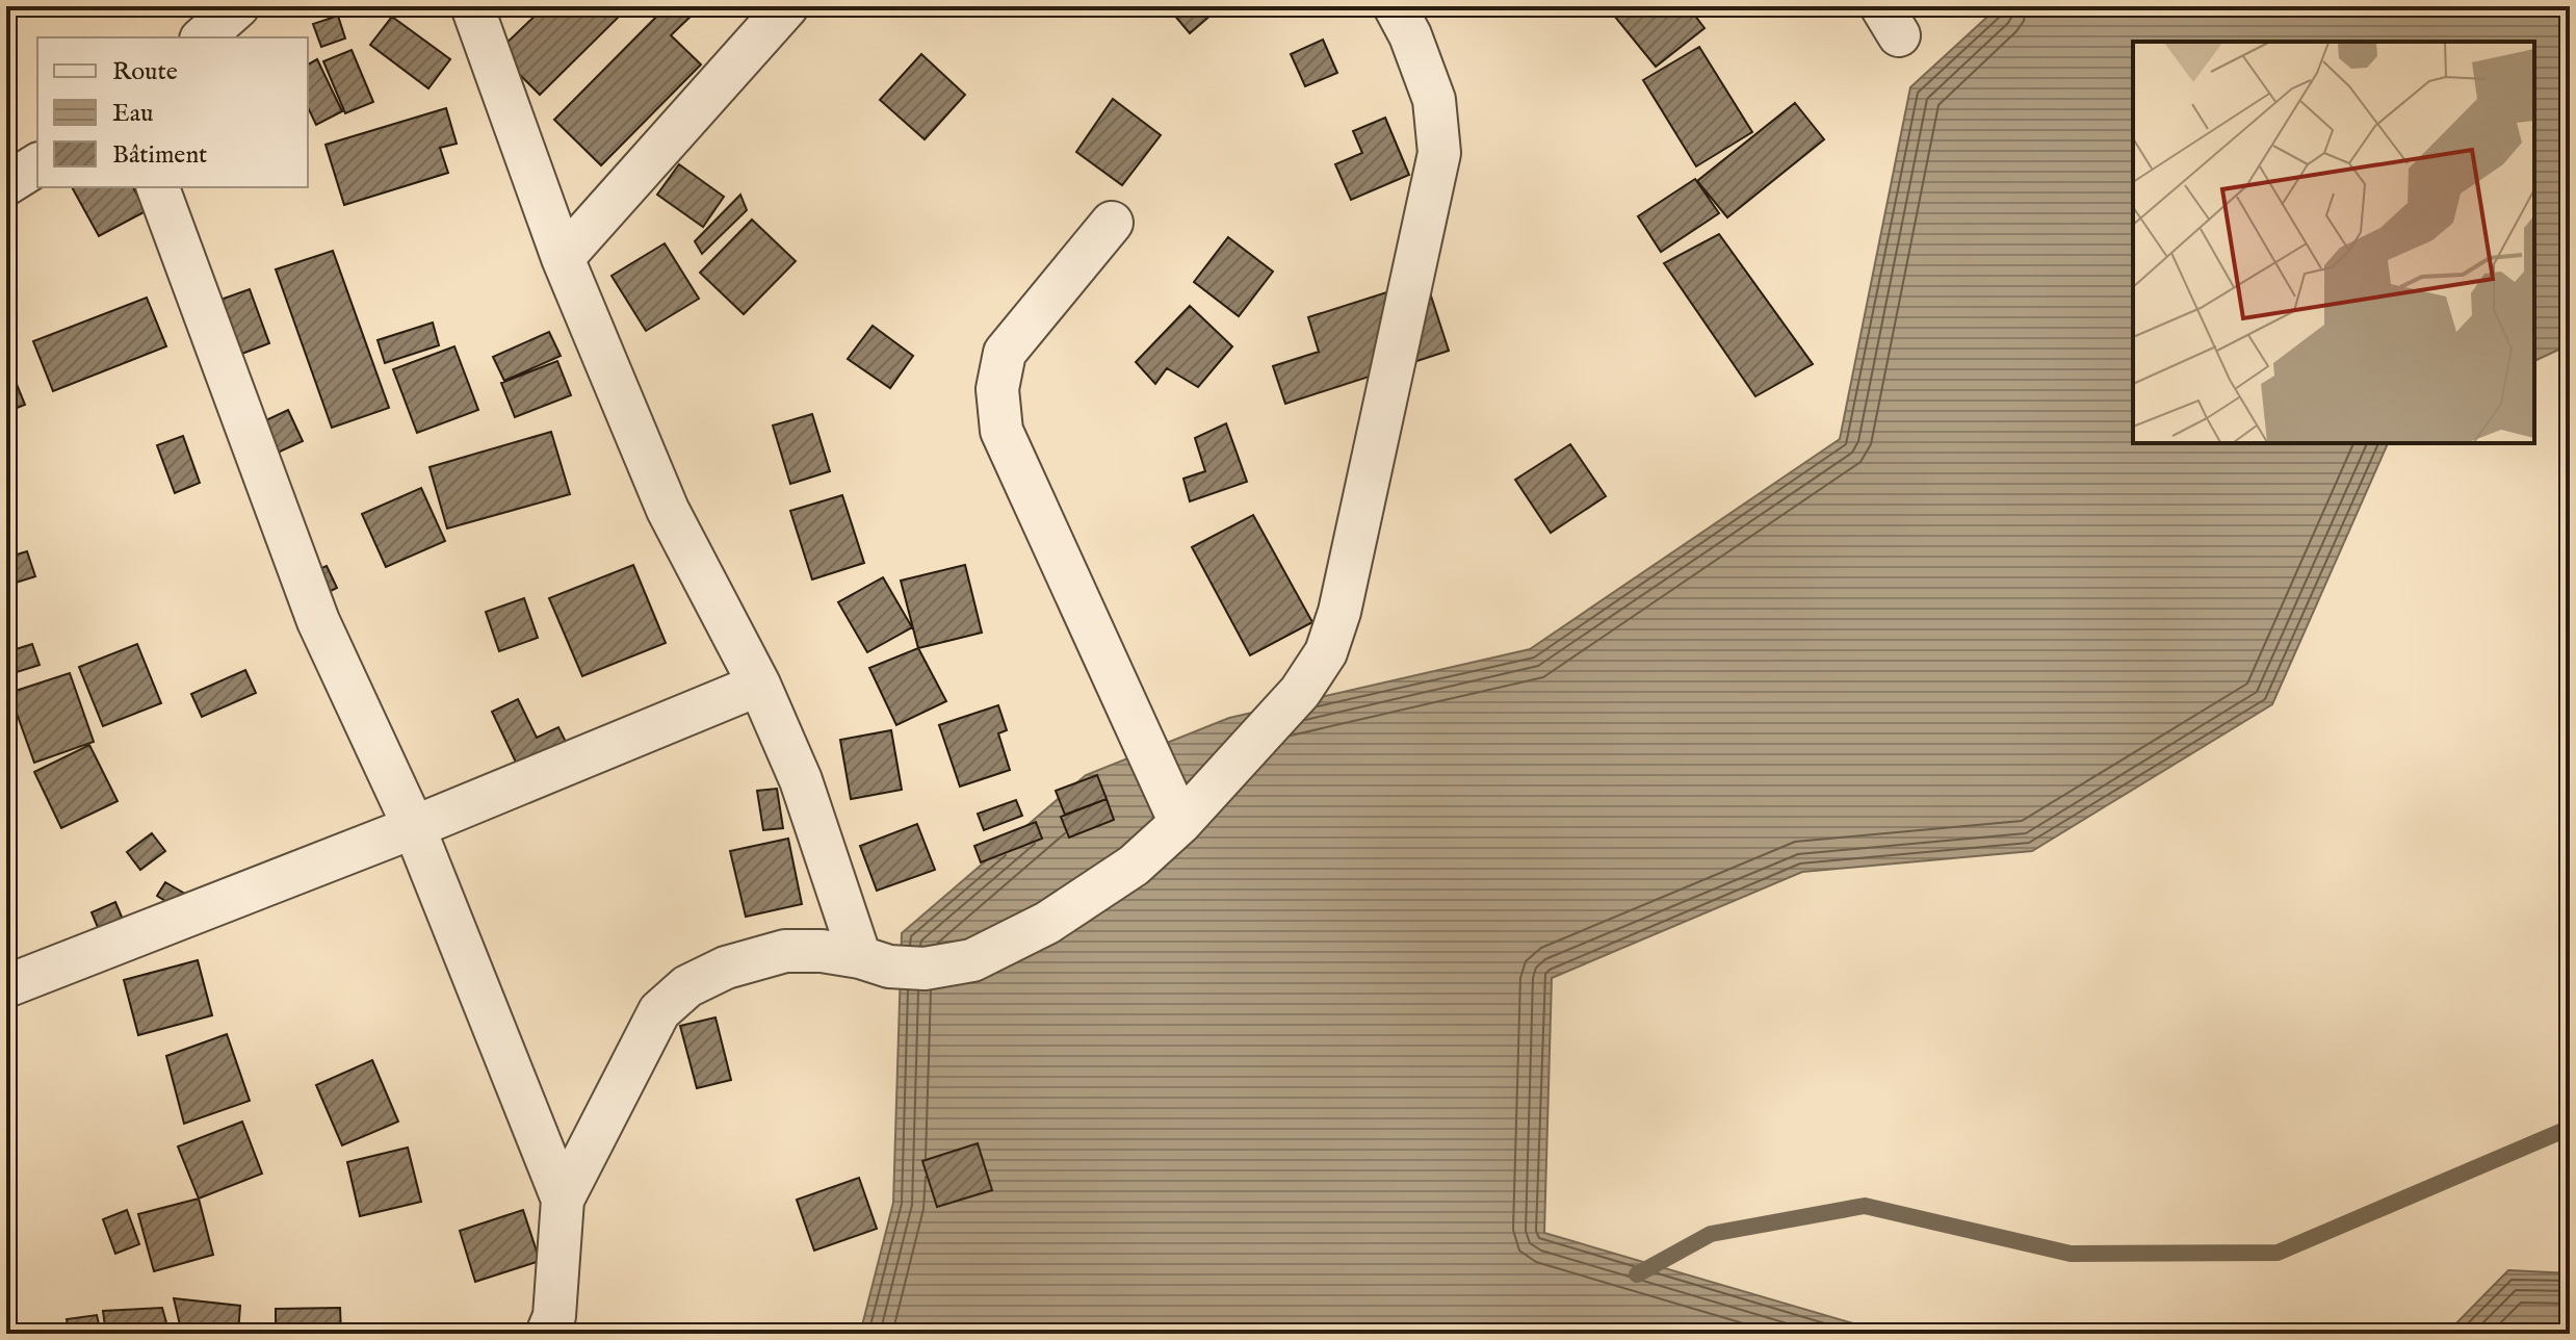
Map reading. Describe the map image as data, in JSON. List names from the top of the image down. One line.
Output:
{"legend":["Route","Eau","Bâtiment"]}
